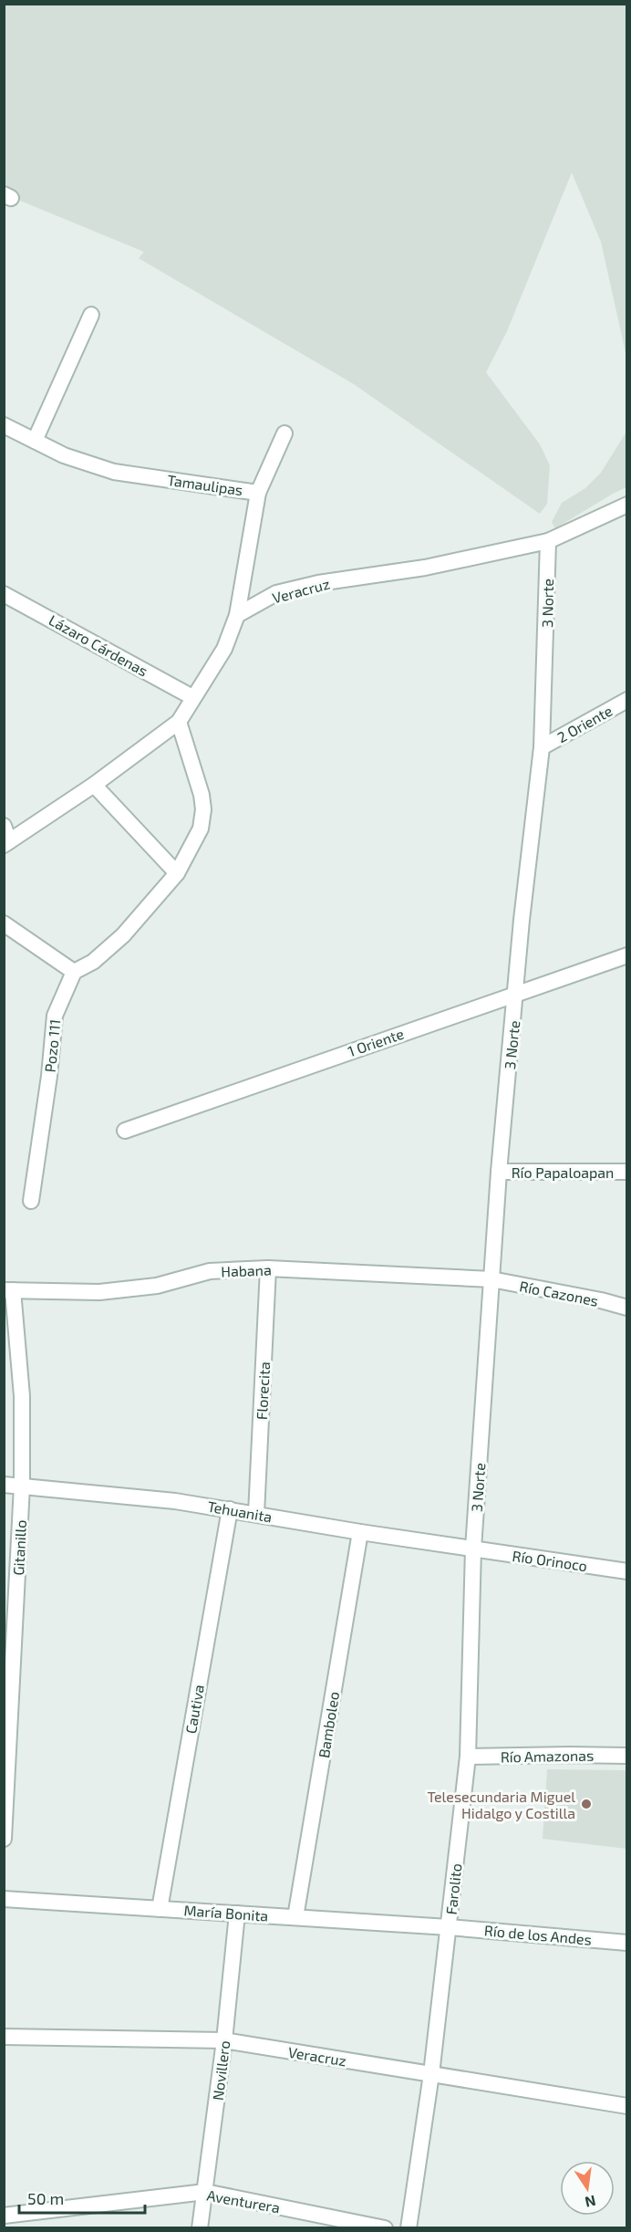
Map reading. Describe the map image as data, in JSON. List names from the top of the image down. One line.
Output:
{"streets":{"street":["Tamaulipas","Veracruz","3 Norte","Lázaro Cárdenas","2 Oriente","1 Oriente","Pozo 111","Río Papaloapan","Habana","Río Cazones","Florecita","Tehuanita","Gitanillo","Río Orinoco","Cautiva","Bamboleo","Río Amazonas","Farolito","María Bonita","Río de los Andes","Novillero","Aventurera"]},"crossings":[["Tamaulipas","Veracruz"],["Veracruz","3 Norte"],["Veracruz","Farolito"],["Veracruz","Novillero"],["3 Norte","2 Oriente"],["3 Norte","1 Oriente"],["3 Norte","Río Papaloapan"],["3 Norte","Habana"],["3 Norte","Río Cazones"],["3 Norte","Tehuanita"],["3 Norte","Río Orinoco"],["3 Norte","Farolito"],["Habana","Río Cazones"],["Habana","Florecita"],["Habana","Gitanillo"],["Florecita","Tehuanita"],["Tehuanita","Gitanillo"],["Tehuanita","Río Orinoco"],["Tehuanita","Cautiva"],["Tehuanita","Bamboleo"],["Tehuanita","Farolito"],["Río Orinoco","Farolito"],["Cautiva","María Bonita"],["Bamboleo","María Bonita"],["Río Amazonas","Farolito"],["Farolito","María Bonita"],["Farolito","Río de los Andes"],["María Bonita","Río de los Andes"],["María Bonita","Novillero"],["Novillero","Aventurera"]],"places":["Telesecundaria Miguel Hidalgo y Costilla"],"scale_bar":"50 m","north":"bottom"}
